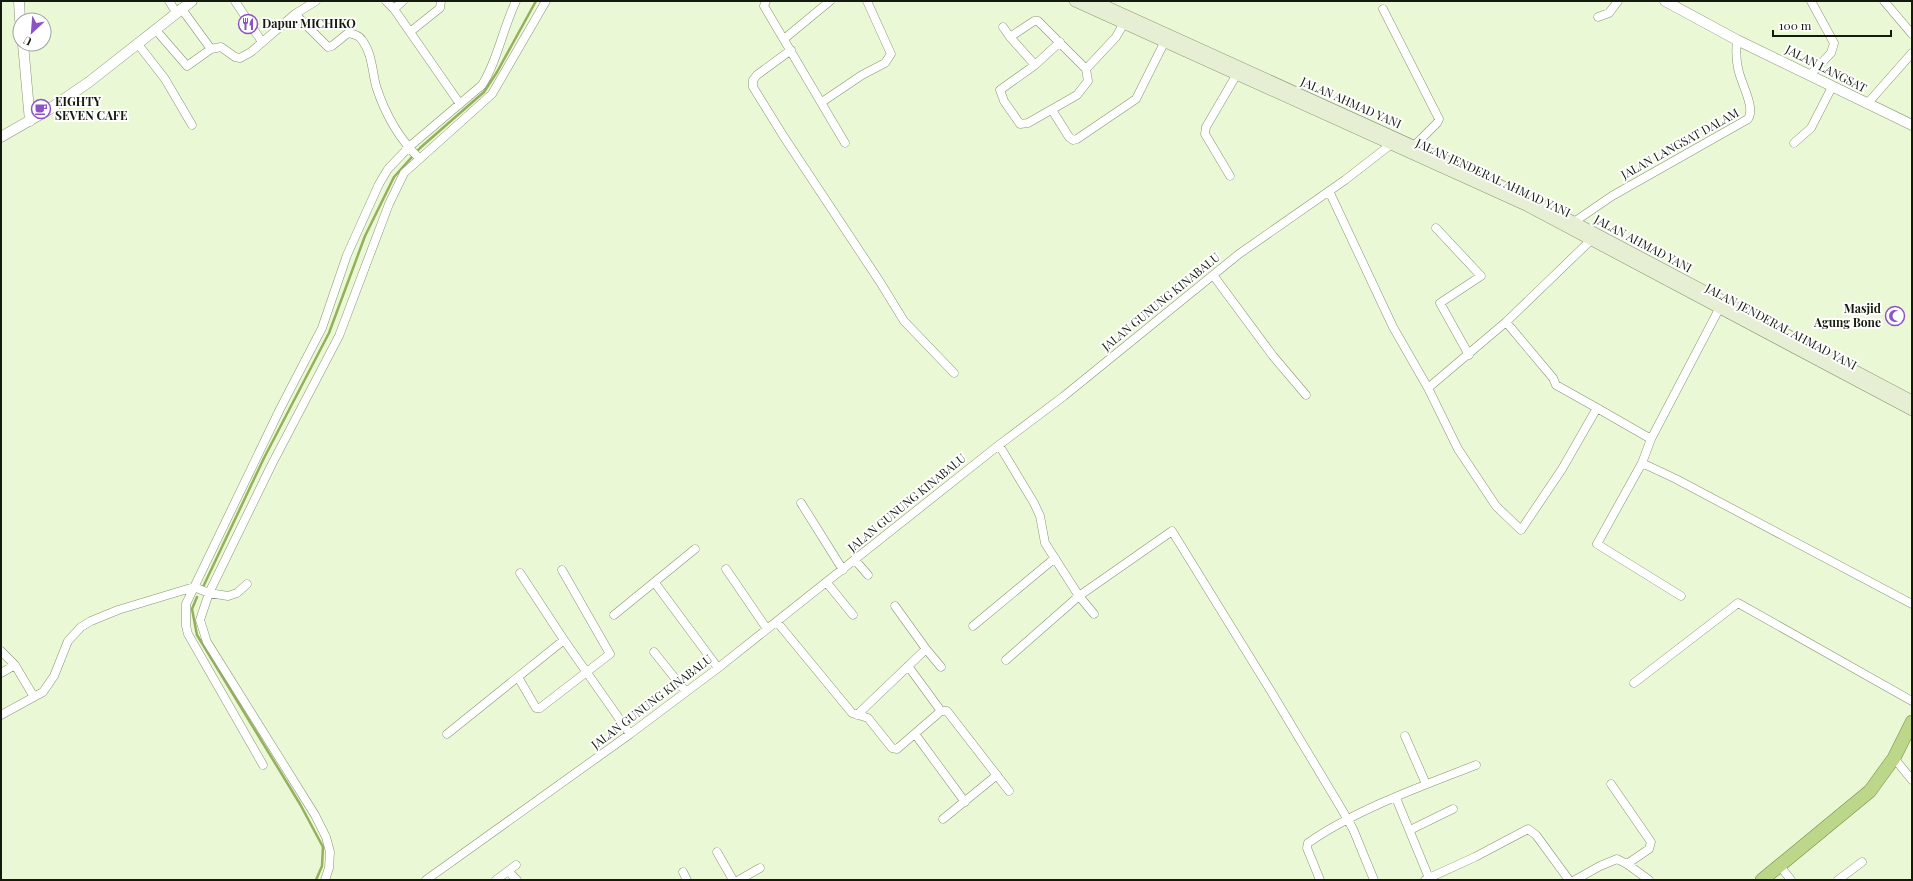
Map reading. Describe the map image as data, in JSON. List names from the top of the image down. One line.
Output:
{"streets":{"main road":["JALAN AHMAD YANI","JALAN JENDERAL AHMAD YANI"],"street":["JALAN LANGSAT","JALAN LANGSAT DALAM","JALAN GUNUNG KINABALU"]},"crossings":[["JALAN LANGSAT","JALAN LANGSAT DALAM"],["JALAN AHMAD YANI","JALAN LANGSAT DALAM"],["JALAN AHMAD YANI","JALAN JENDERAL AHMAD YANI"],["JALAN AHMAD YANI","JALAN GUNUNG KINABALU"],["JALAN JENDERAL AHMAD YANI","JALAN GUNUNG KINABALU"]],"places":{"restaurant":["Dapur MICHIKO"],"cafe":["EIGHTY SEVEN CAFE"],"mosque":["Masjid Agung Bone"]},"scale_bar":"100 m","north":"bottom left"}
